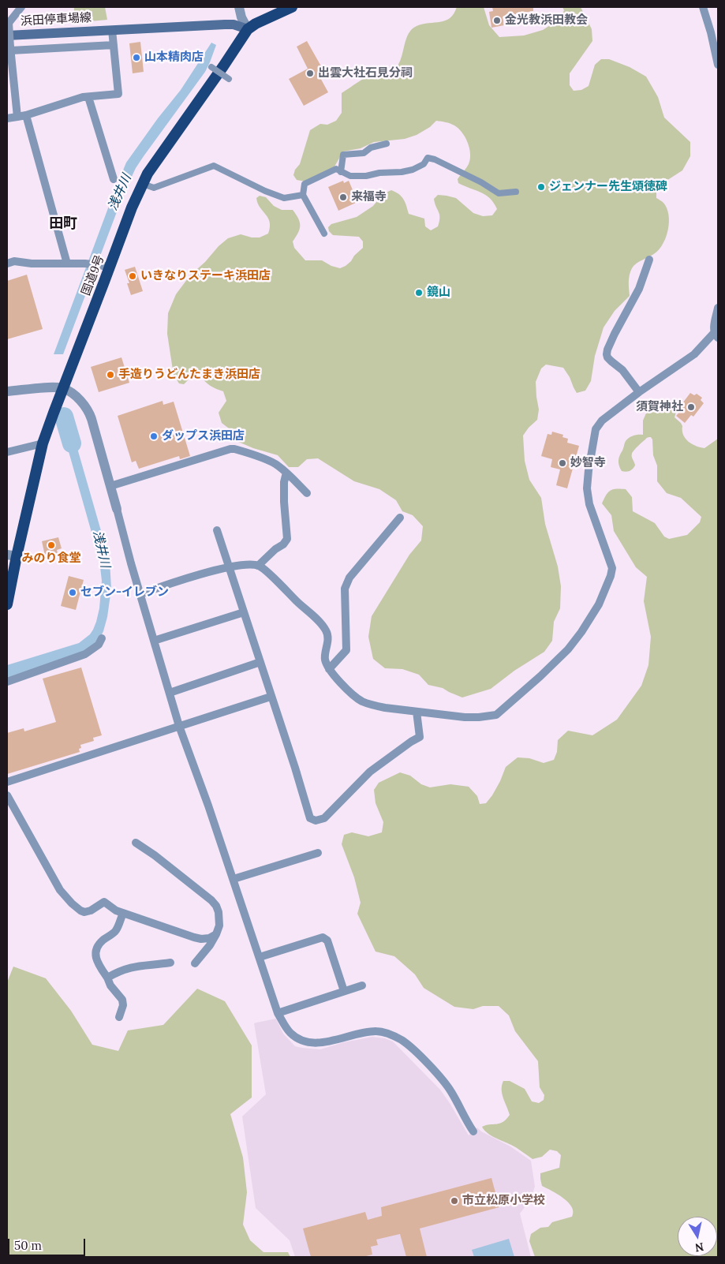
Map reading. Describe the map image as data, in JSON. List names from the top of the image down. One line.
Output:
{"streets":{"highway":["国道9号"],"main road":["浜田停車場線"]},"crossings":[["浜田停車場線","国道9号"]],"districts":["田町"],"water":["浅井川"],"places":["金光教浜田教会","山本精肉店","出雲大社石見分祠","ジェンナー先生頌徳碑","来福寺","いきなりステーキ浜田店","鏡山","手造りうどんたまき浜田店","須賀神社","ダップス浜田店","妙智寺","みのり食堂","セブン-イレブン","市立松原小学校"],"scale_bar":"50 m","north":"bottom"}
